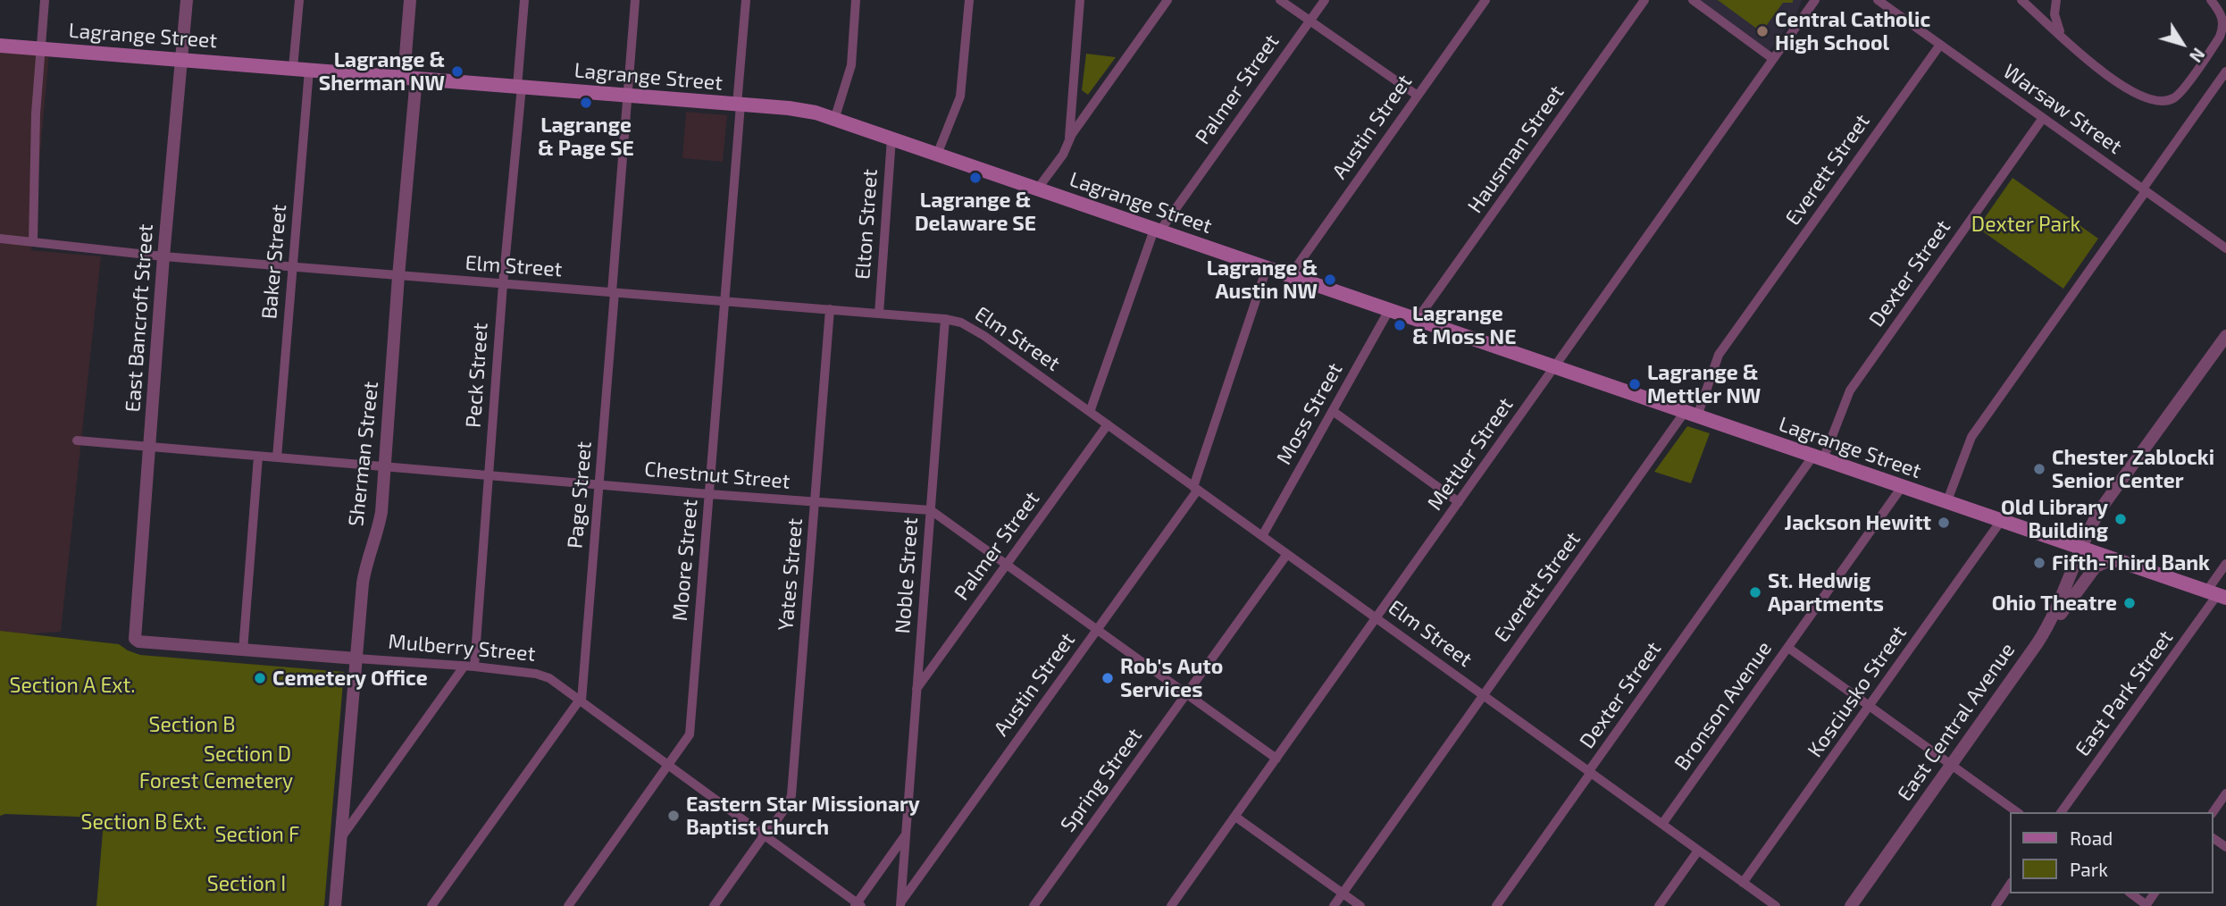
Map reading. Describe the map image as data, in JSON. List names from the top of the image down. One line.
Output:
{"streets":{"main road":["Lagrange Street"],"street":["Palmer Street","Warsaw Street","Austin Street","Hausman Street","Everett Street","Elton Street","Baker Street","Elm Street","Dexter Street","East Bancroft Street","Peck Street","Moss Street","Sherman Street","Mettler Street","Chestnut Street","Page Street","Moore Street","Yates Street","Noble Street","Mulberry Street","Kosciusko Street","East Park Street","Bronson Avenue","East Central Avenue","Spring Street"]},"crossings":[["Lagrange Street","Palmer Street"],["Lagrange Street","Austin Street"],["Lagrange Street","Hausman Street"],["Lagrange Street","Everett Street"],["Lagrange Street","Elton Street"],["Lagrange Street","Baker Street"],["Lagrange Street","Dexter Street"],["Lagrange Street","East Bancroft Street"],["Lagrange Street","Peck Street"],["Lagrange Street","Moss Street"],["Lagrange Street","Sherman Street"],["Lagrange Street","Mettler Street"],["Lagrange Street","Page Street"],["Lagrange Street","Moore Street"],["Lagrange Street","Kosciusko Street"],["Lagrange Street","East Park Street"],["Lagrange Street","Bronson Avenue"],["Lagrange Street","East Central Avenue"],["Palmer Street","Elm Street"],["Palmer Street","Noble Street"],["Warsaw Street","Everett Street"],["Warsaw Street","Dexter Street"],["Austin Street","Elm Street"],["Austin Street","Noble Street"],["Everett Street","Elm Street"],["Elton Street","Elm Street"],["Baker Street","Elm Street"],["Baker Street","Chestnut Street"],["Elm Street","Dexter Street"],["Elm Street","East Bancroft Street"],["Elm Street","Peck Street"],["Elm Street","Moss Street"],["Elm Street","Sherman Street"],["Elm Street","Mettler Street"],["Elm Street","Page Street"],["Elm Street","Moore Street"],["Elm Street","Yates Street"],["Elm Street","Noble Street"],["Elm Street","Kosciusko Street"],["Elm Street","Bronson Avenue"],["Elm Street","Spring Street"],["East Bancroft Street","Chestnut Street"],["East Bancroft Street","Mulberry Street"],["Peck Street","Chestnut Street"],["Peck Street","Mulberry Street"],["Sherman Street","Chestnut Street"],["Sherman Street","Mulberry Street"],["Chestnut Street","Page Street"],["Chestnut Street","Moore Street"],["Chestnut Street","Yates Street"],["Chestnut Street","Noble Street"],["Page Street","Mulberry Street"],["Moore Street","Mulberry Street"],["Yates Street","Mulberry Street"]],"parks":["Dexter Park","Section A Ext.","Section B","Section D","Forest Cemetery","Section B Ext.","Section F","Section I"],"places":["Central Catholic High School","Lagrange & Sherman NW","Lagrange & Page SE","Lagrange & Delaware SE","Lagrange & Austin NW","Lagrange & Moss NE","Lagrange & Mettler NW","Chester Zablocki Senior Center","Old Library Building","Jackson Hewitt","Fifth-Third Bank","St. Hedwig Apartments","Ohio Theatre","Cemetery Office","Rob's Auto Services","Eastern Star Missionary Baptist Church"],"legend":["Road","Park"],"north":"bottom right"}
